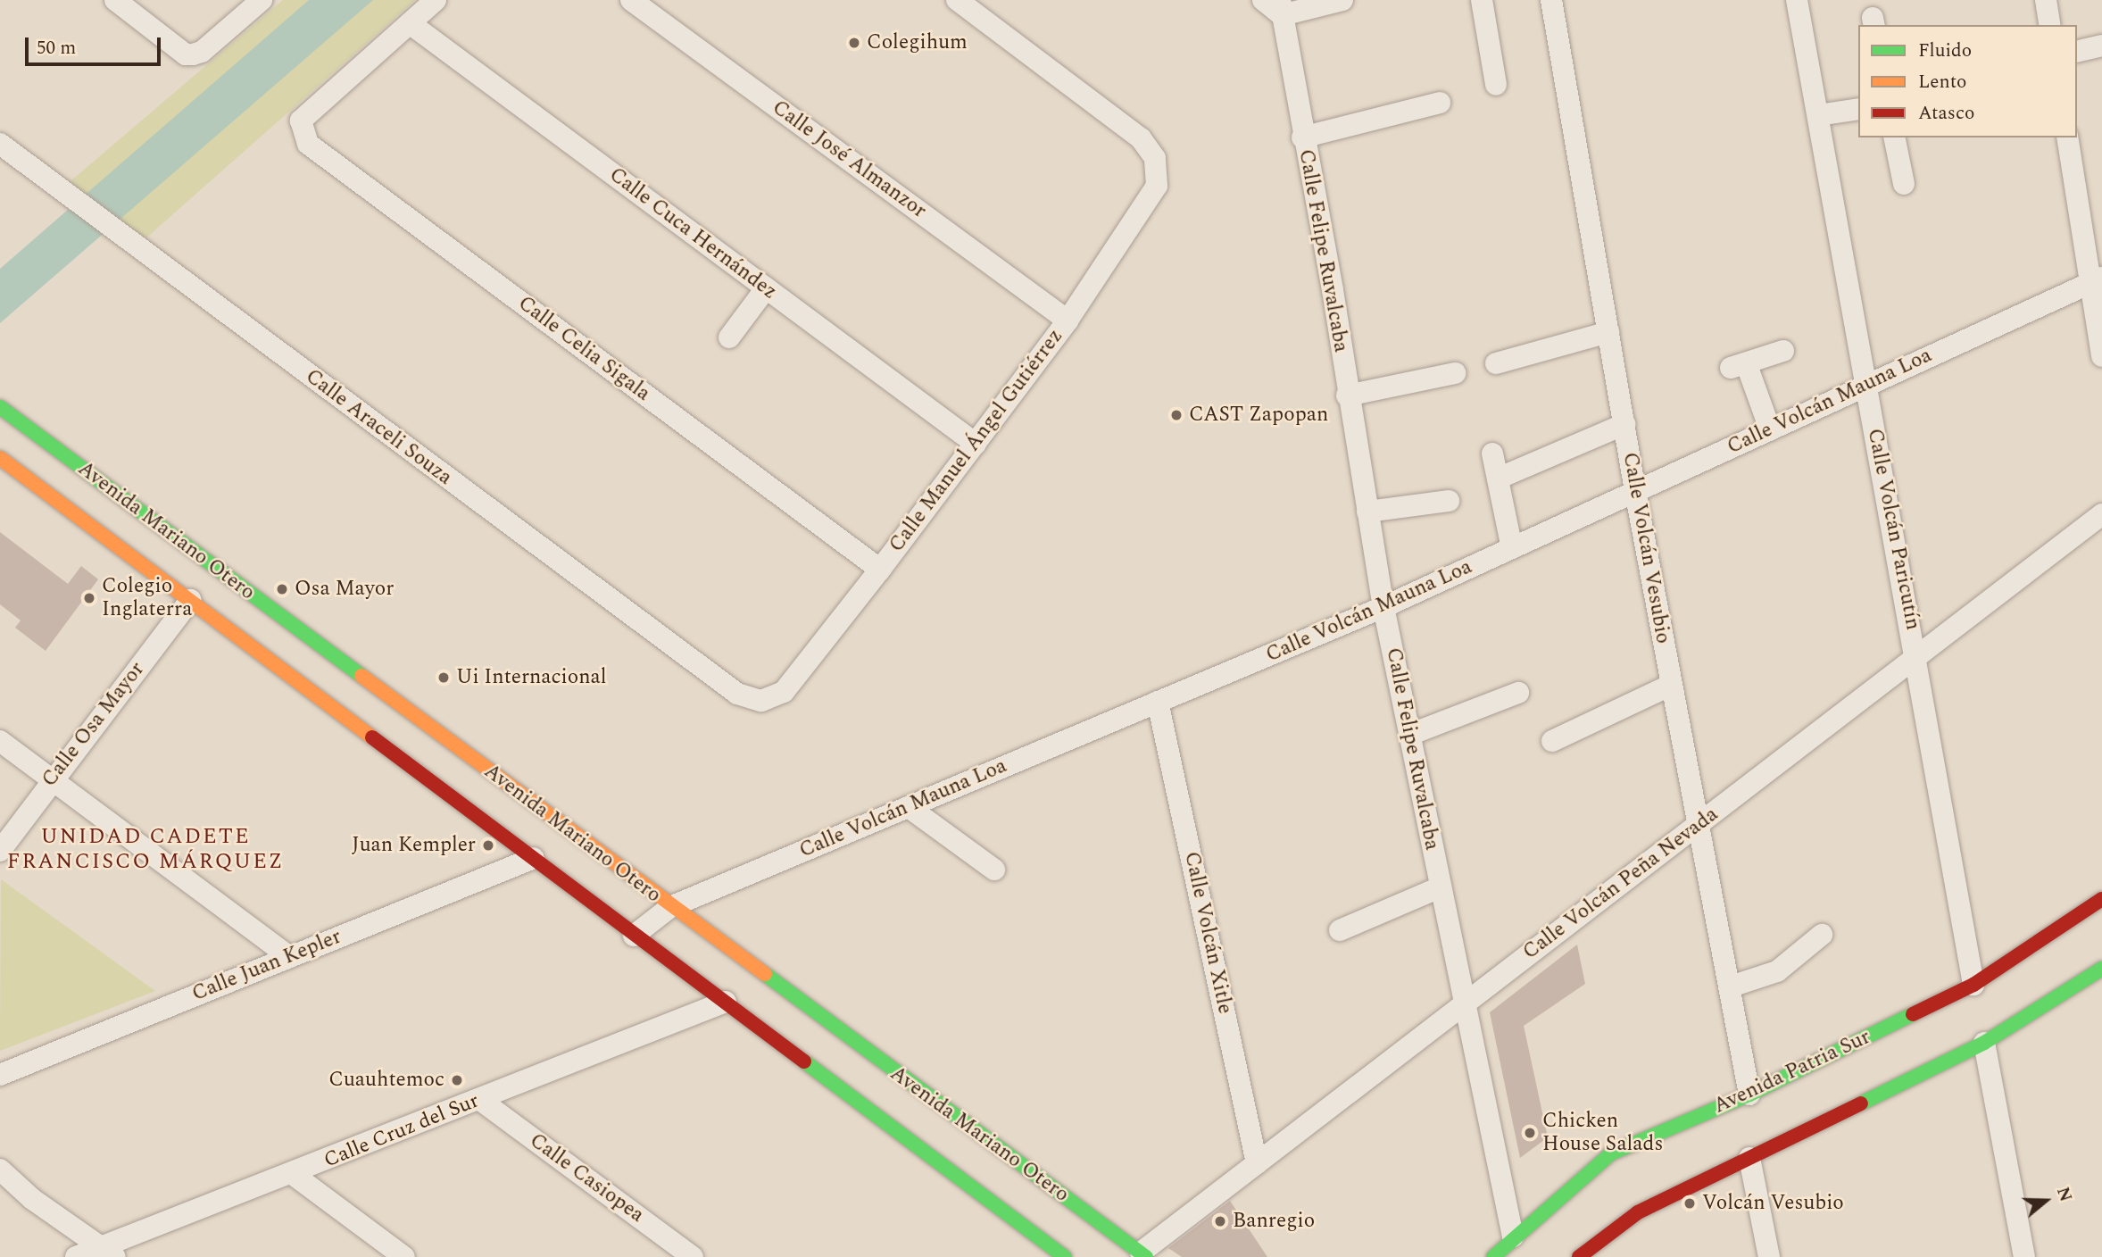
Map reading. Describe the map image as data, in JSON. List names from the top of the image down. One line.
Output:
{"streets":{"main road":["Avenida Mariano Otero","Avenida Patria Sur"],"street":["Calle José Almanzor","Calle Cuca Hernández","Calle Felipe Ruvalcaba","Calle Celia Sigala","Calle Volcán Mauna Loa","Calle Araceli Souza","Calle Manuel Ángel Gutiérrez","Calle Volcán Paricutín","Calle Volcán Vesubio","Calle Osa Mayor","Calle Volcán Peña Nevada","Calle Volcán Xitle","Calle Juan Kepler","Calle Cruz del Sur","Calle Casiopea"]},"crossings":[["Calle José Almanzor","Calle Manuel Ángel Gutiérrez"],["Calle Cuca Hernández","Calle Celia Sigala"],["Calle Cuca Hernández","Calle Manuel Ángel Gutiérrez"],["Calle Felipe Ruvalcaba","Calle Volcán Mauna Loa"],["Calle Felipe Ruvalcaba","Calle Volcán Peña Nevada"],["Calle Felipe Ruvalcaba","Avenida Patria Sur"],["Calle Celia Sigala","Calle Manuel Ángel Gutiérrez"],["Calle Volcán Mauna Loa","Calle Volcán Paricutín"],["Calle Volcán Mauna Loa","Avenida Mariano Otero"],["Calle Volcán Mauna Loa","Calle Volcán Vesubio"],["Calle Volcán Mauna Loa","Calle Volcán Xitle"],["Calle Araceli Souza","Calle Manuel Ángel Gutiérrez"],["Calle Volcán Paricutín","Calle Volcán Peña Nevada"],["Calle Volcán Paricutín","Avenida Patria Sur"],["Avenida Mariano Otero","Calle Osa Mayor"],["Avenida Mariano Otero","Calle Volcán Peña Nevada"],["Avenida Mariano Otero","Calle Juan Kepler"],["Avenida Mariano Otero","Calle Cruz del Sur"],["Calle Volcán Vesubio","Calle Volcán Peña Nevada"],["Calle Volcán Vesubio","Avenida Patria Sur"],["Calle Volcán Peña Nevada","Calle Volcán Xitle"],["Calle Cruz del Sur","Calle Casiopea"]],"districts":["UNIDAD CADETE FRANCISCO MÁRQUEZ"],"places":["Colegihum","CAST Zapopan","Osa Mayor","Colegio Inglaterra","Ui Internacional","Juan Kempler","Cuauhtemoc","Chicken House Salads","Volcán Vesubio","Banregio"],"legend":["Fluido","Lento","Atasco"],"scale_bar":"50 m","north":"right"}
